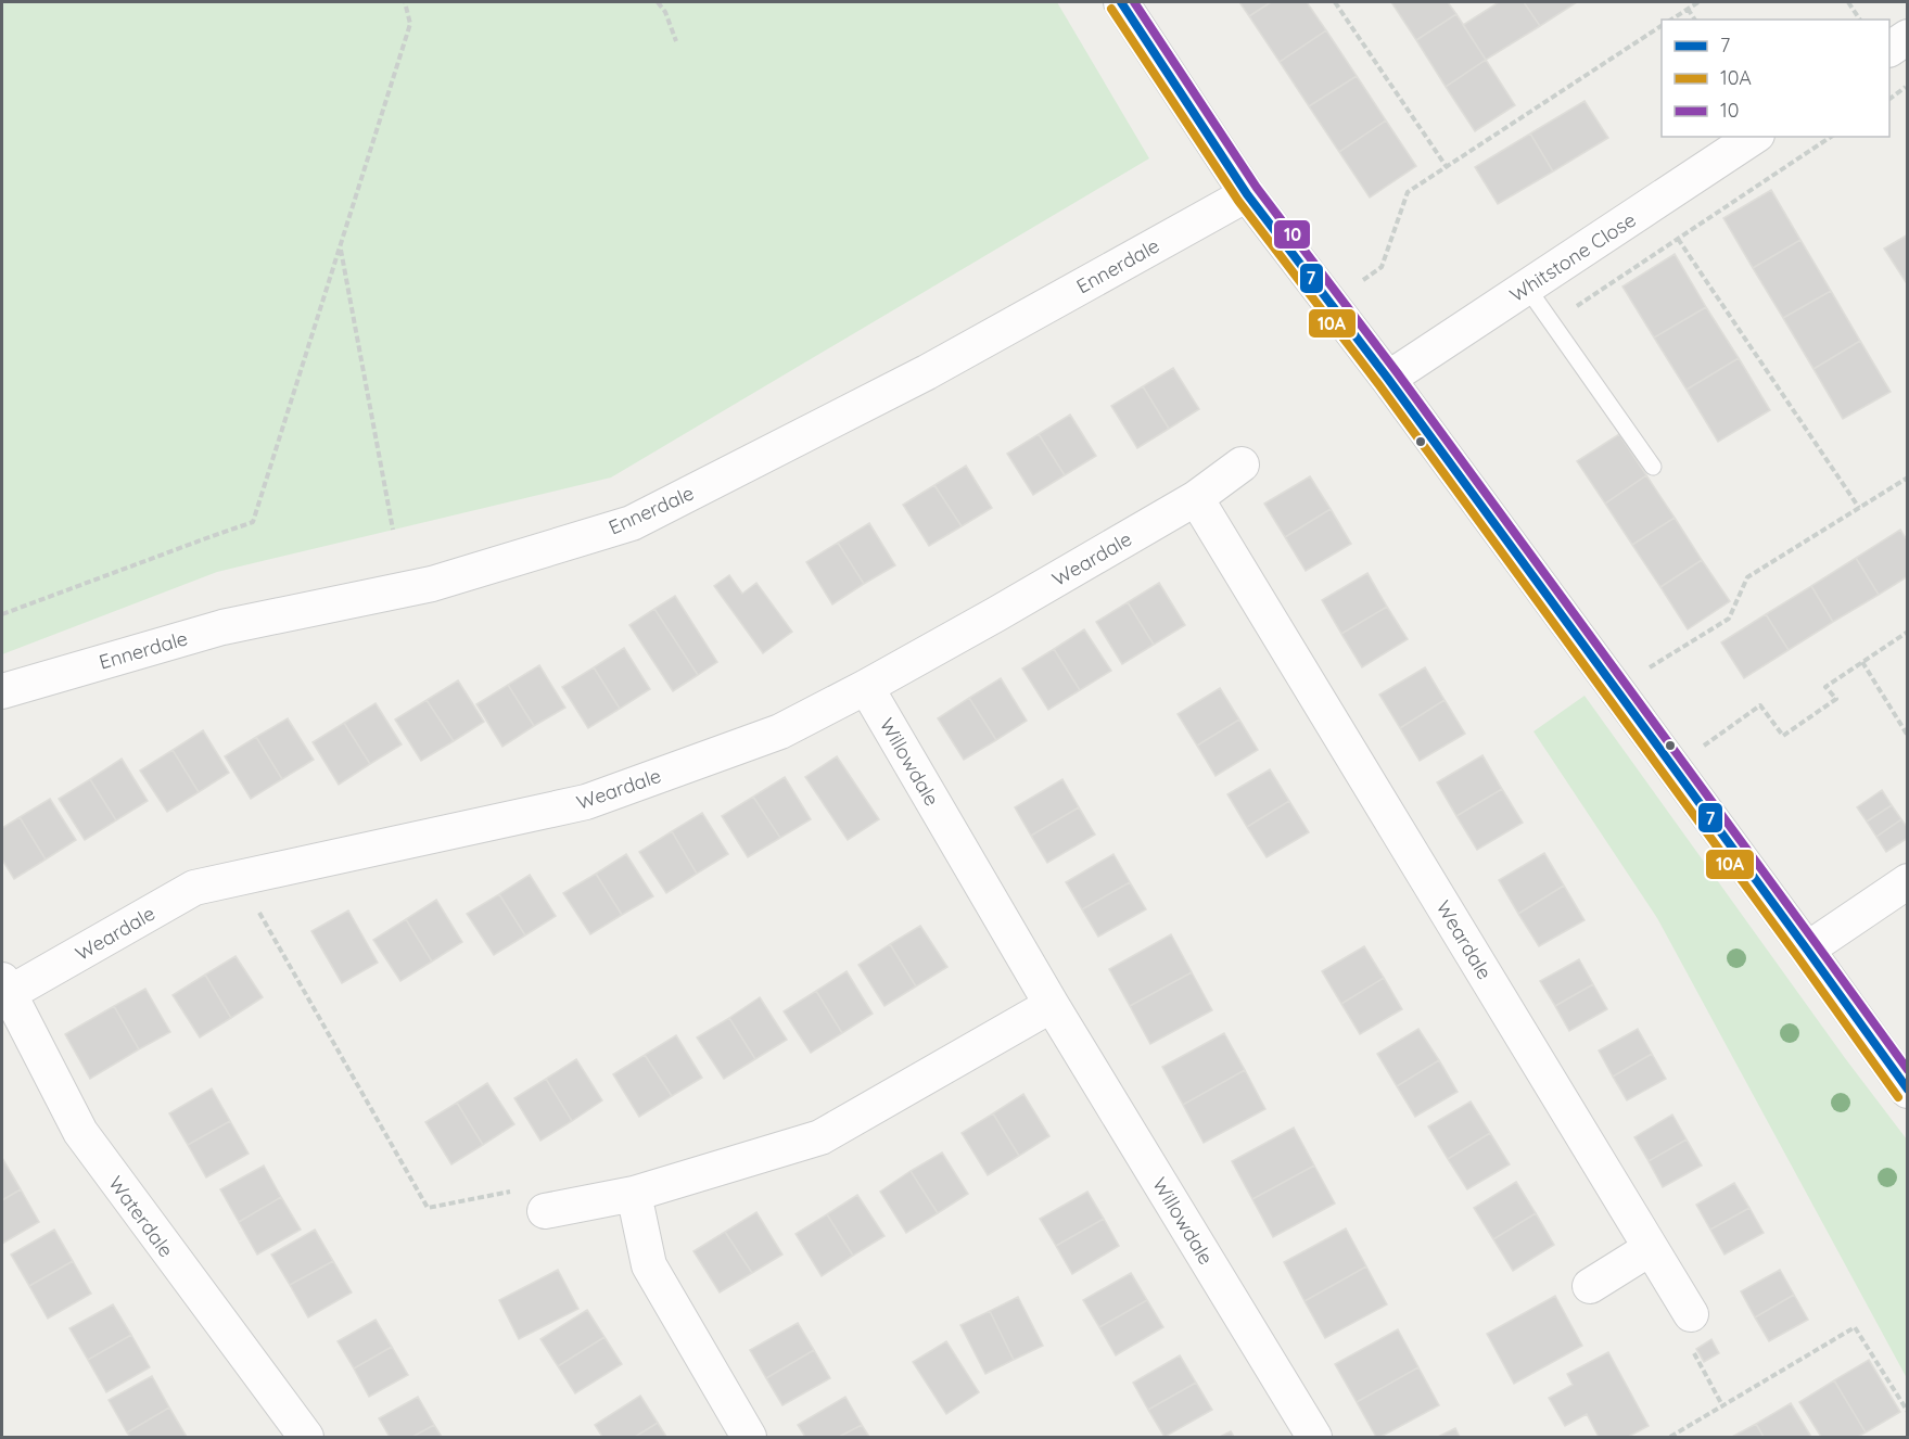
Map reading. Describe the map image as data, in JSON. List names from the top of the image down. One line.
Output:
{"streets":{"street":["Whitstone Close","Ennerdale","Weardale","Willowdale","Waterdale"]},"crossings":[["Weardale","Willowdale"],["Weardale","Waterdale"]],"lines":["transit line 7","transit line 10","transit line 10A"],"legend":["7","10A","10"]}
